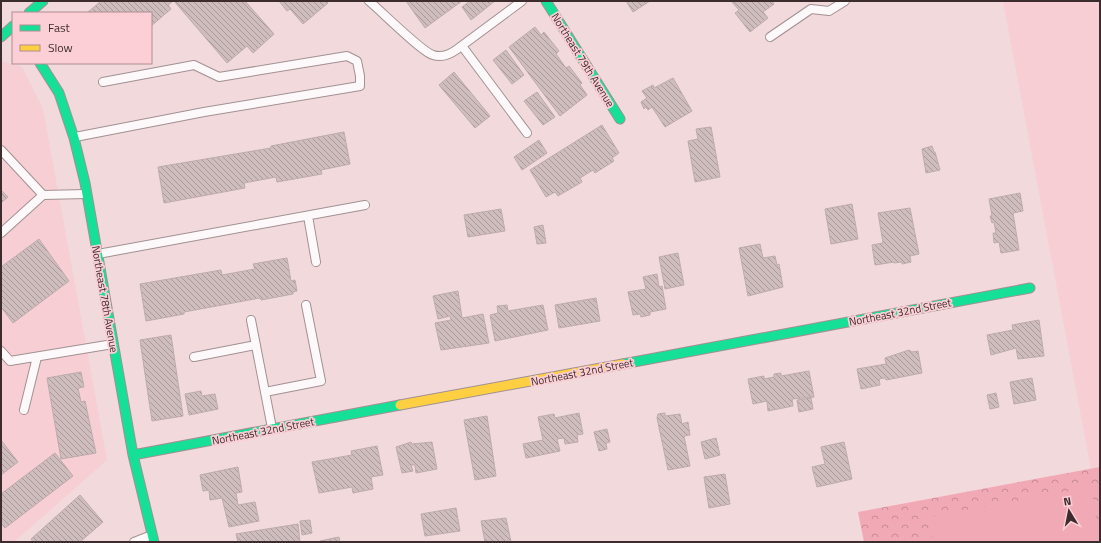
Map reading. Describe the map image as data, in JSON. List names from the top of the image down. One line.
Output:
{"streets":{"street":["Northeast 79th Avenue","Northeast 78th Avenue","Northeast 32nd Street"]},"crossings":[["Northeast 78th Avenue","Northeast 32nd Street"]],"legend":["Fast","Slow"],"north":"top"}
